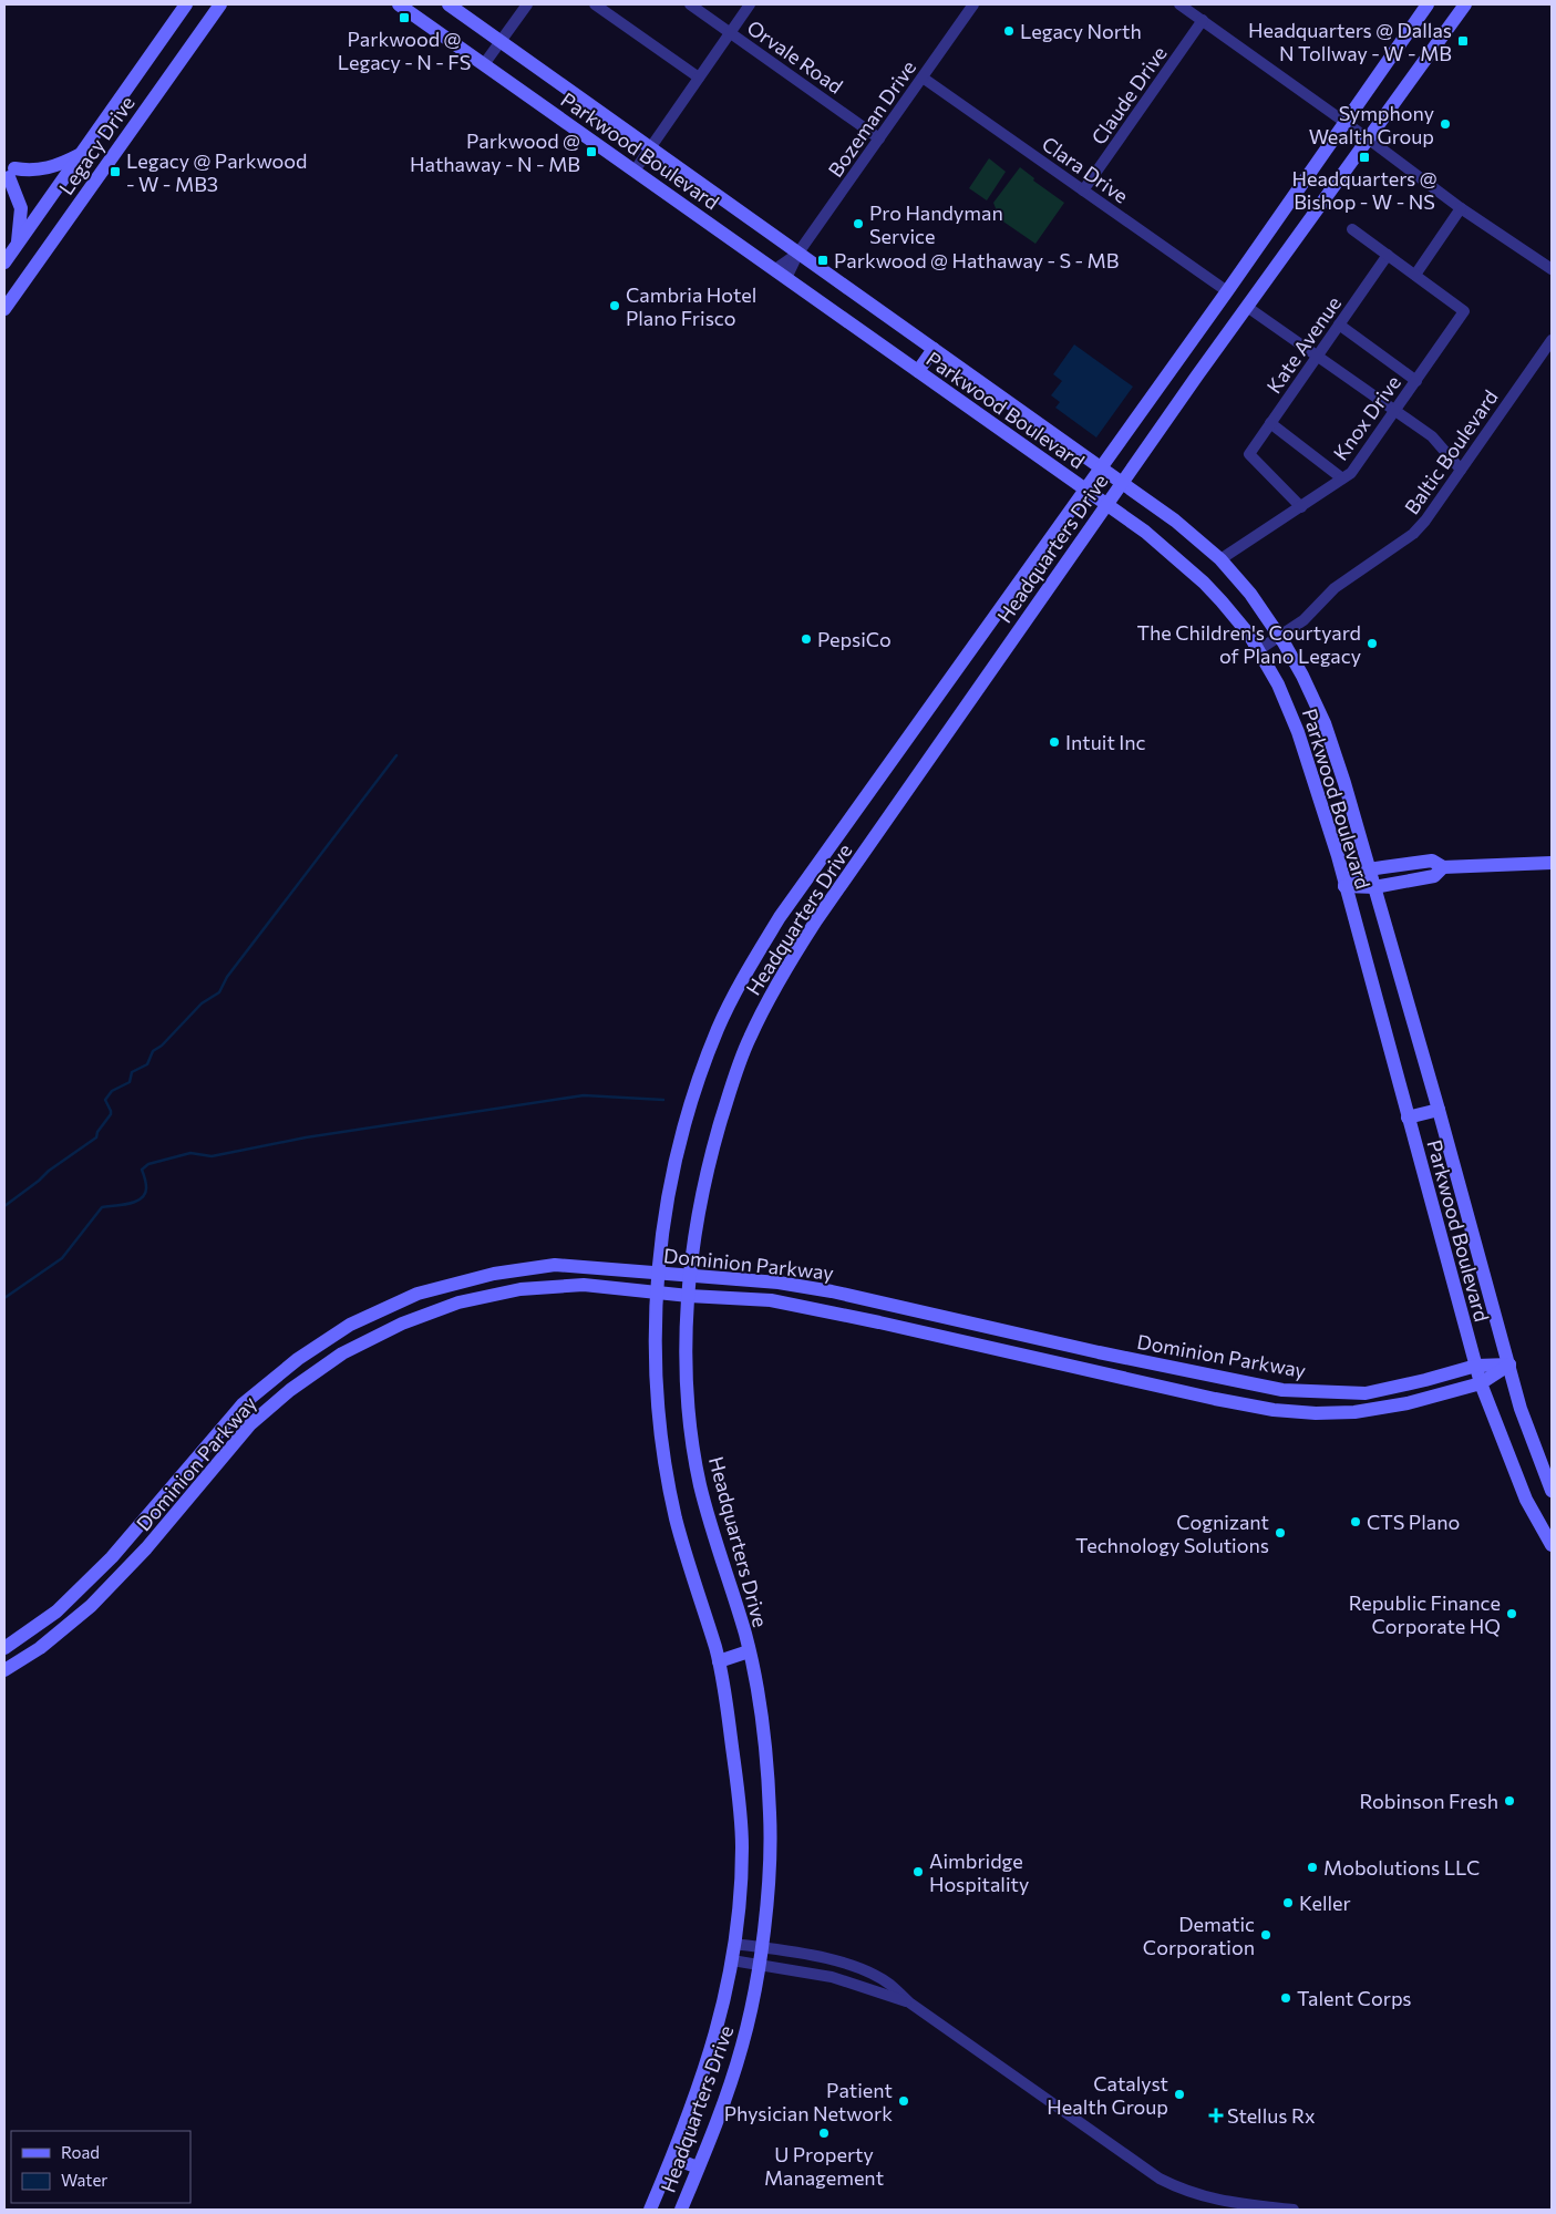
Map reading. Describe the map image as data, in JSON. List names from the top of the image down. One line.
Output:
{"streets":{"main road":["Legacy Drive","Parkwood Boulevard","Headquarters Drive","Dominion Parkway"],"street":["Orvale Road","Claude Drive","Bozeman Drive","Clara Drive","Kate Avenue","Knox Drive","Baltic Boulevard"]},"crossings":[["Orvale Road","Bozeman Drive"],["Claude Drive","Clara Drive"],["Bozeman Drive","Parkwood Boulevard"],["Bozeman Drive","Clara Drive"],["Parkwood Boulevard","Knox Drive"],["Parkwood Boulevard","Baltic Boulevard"],["Parkwood Boulevard","Headquarters Drive"],["Parkwood Boulevard","Dominion Parkway"],["Clara Drive","Headquarters Drive"],["Kate Avenue","Knox Drive"],["Headquarters Drive","Dominion Parkway"]],"places":{"transit":["Parkwood @ Legacy - N - FS","Headquarters @ Dallas N Tollway - W - MB","Parkwood @ Hathaway - N - MB","Headquarters @ Bishop - W - NS","Legacy @ Parkwood - W - MB3","Parkwood @ Hathaway - S - MB"],"other":["Legacy North","Symphony Wealth Group","Pro Handyman Service","Cambria Hotel Plano Frisco","PepsiCo","The Children's Courtyard of Plano Legacy","Intuit Inc","CTS Plano","Cognizant Technology Solutions","Republic Finance Corporate HQ","Robinson Fresh","Mobolutions LLC","Aimbridge Hospitality","Keller","Dematic Corporation","Talent Corps","Catalyst Health Group","Patient Physician Network","U Property Management"],"health":["Stellus Rx"]},"legend":["Road","Water"]}
